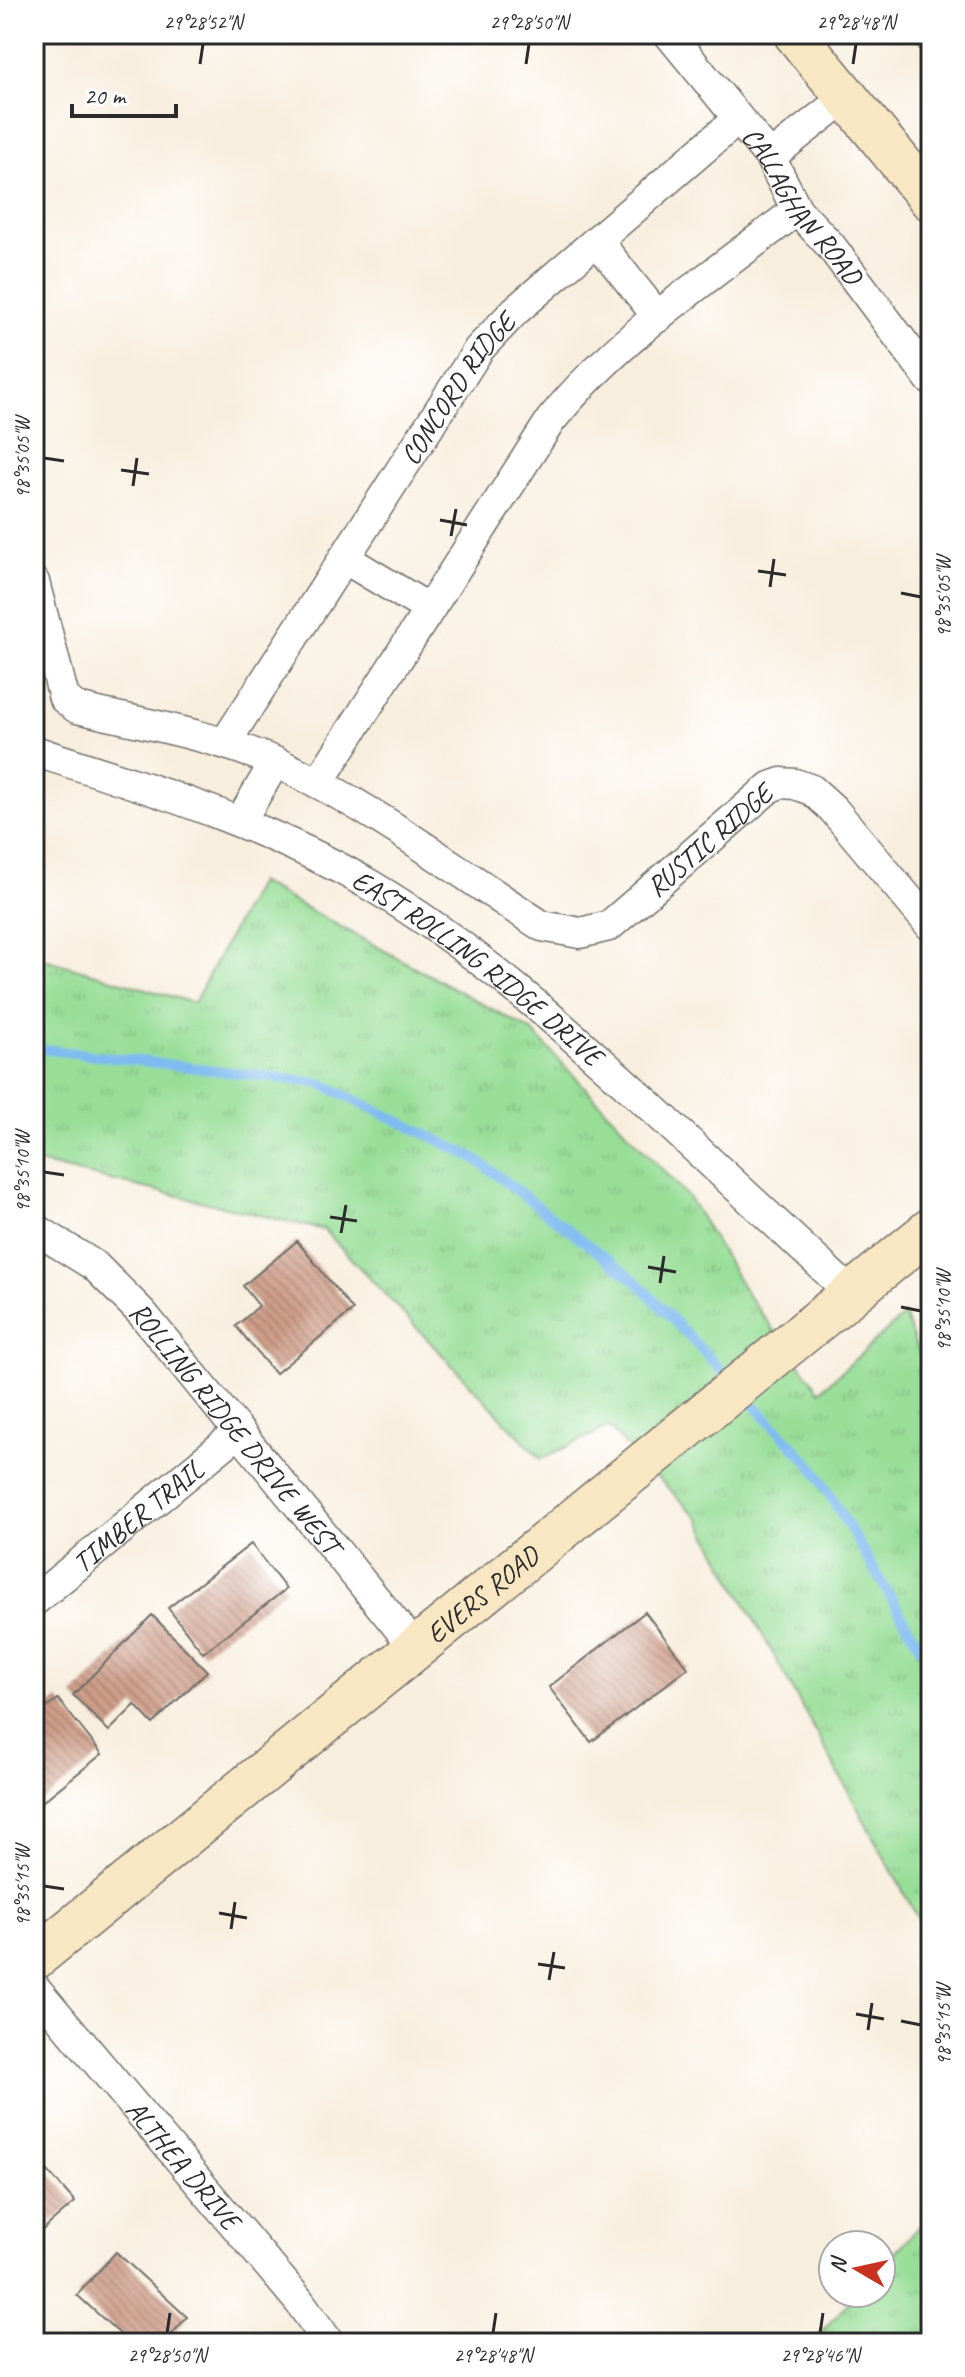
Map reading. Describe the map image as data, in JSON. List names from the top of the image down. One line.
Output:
{"streets":{"main road":["EVERS ROAD"],"street":["CALLAGHAN ROAD","CONCORD RIDGE","RUSTIC RIDGE","EAST ROLLING RIDGE DRIVE","ROLLING RIDGE DRIVE WEST","TIMBER TRAIL","ALTHEA DRIVE"]},"crossings":[["CALLAGHAN ROAD","CONCORD RIDGE"],["EAST ROLLING RIDGE DRIVE","EVERS ROAD"],["ROLLING RIDGE DRIVE WEST","TIMBER TRAIL"],["ROLLING RIDGE DRIVE WEST","EVERS ROAD"]],"scale_bar":"20 m","north":"left","coordinates":["29°28'52\"N","29°28'50\"N","29°28'48\"N","98°35'05\"W","98°35'10\"W","98°35'15\"W","29°28'46\"N"]}
